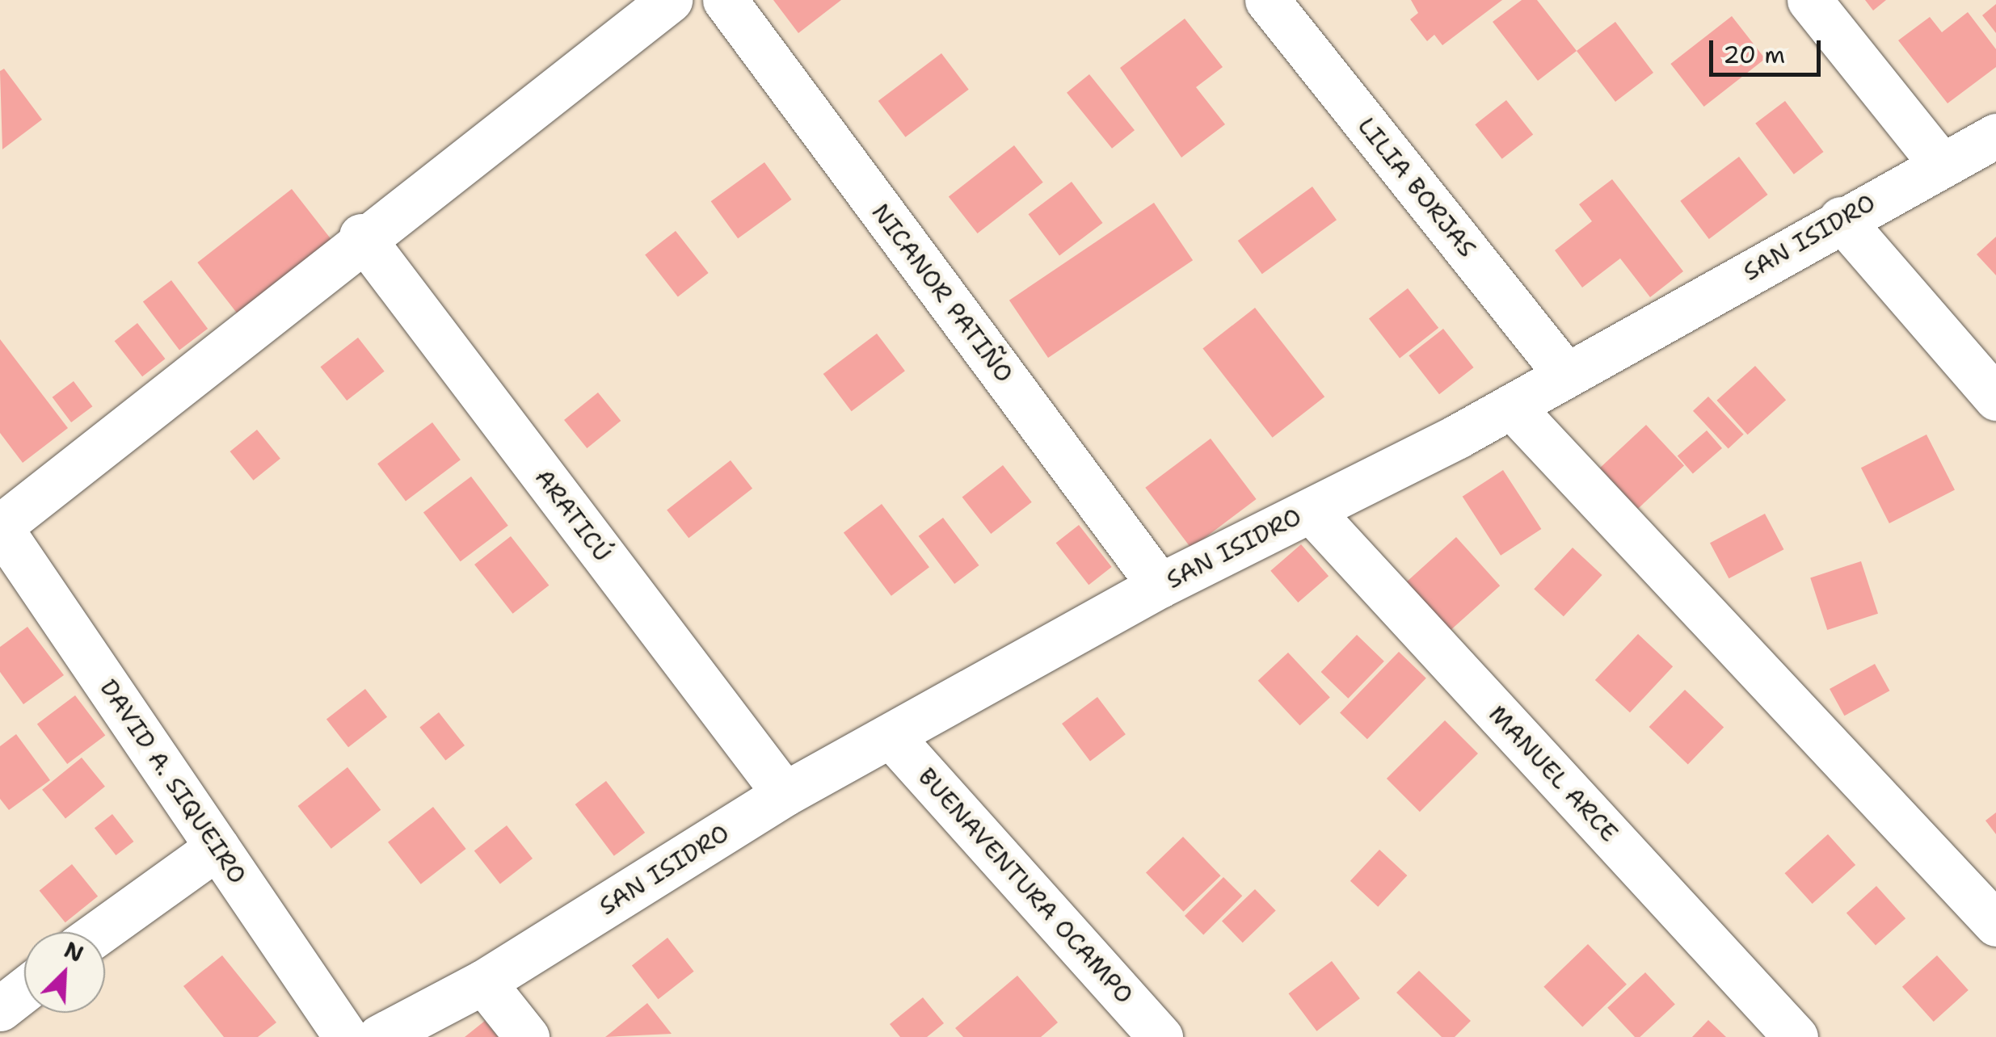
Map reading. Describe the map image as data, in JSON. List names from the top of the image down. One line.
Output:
{"streets":{"street":["LILIA BORJAS","SAN ISIDRO","NICANOR PATIÑO","ARATICÚ","MANUEL ARCE","DAVID A. SIQUEIRO","BUENAVENTURA OCAMPO"]},"crossings":[["LILIA BORJAS","SAN ISIDRO"],["SAN ISIDRO","NICANOR PATIÑO"],["SAN ISIDRO","ARATICÚ"],["SAN ISIDRO","MANUEL ARCE"],["SAN ISIDRO","BUENAVENTURA OCAMPO"]],"scale_bar":"20 m","north":"top right"}
